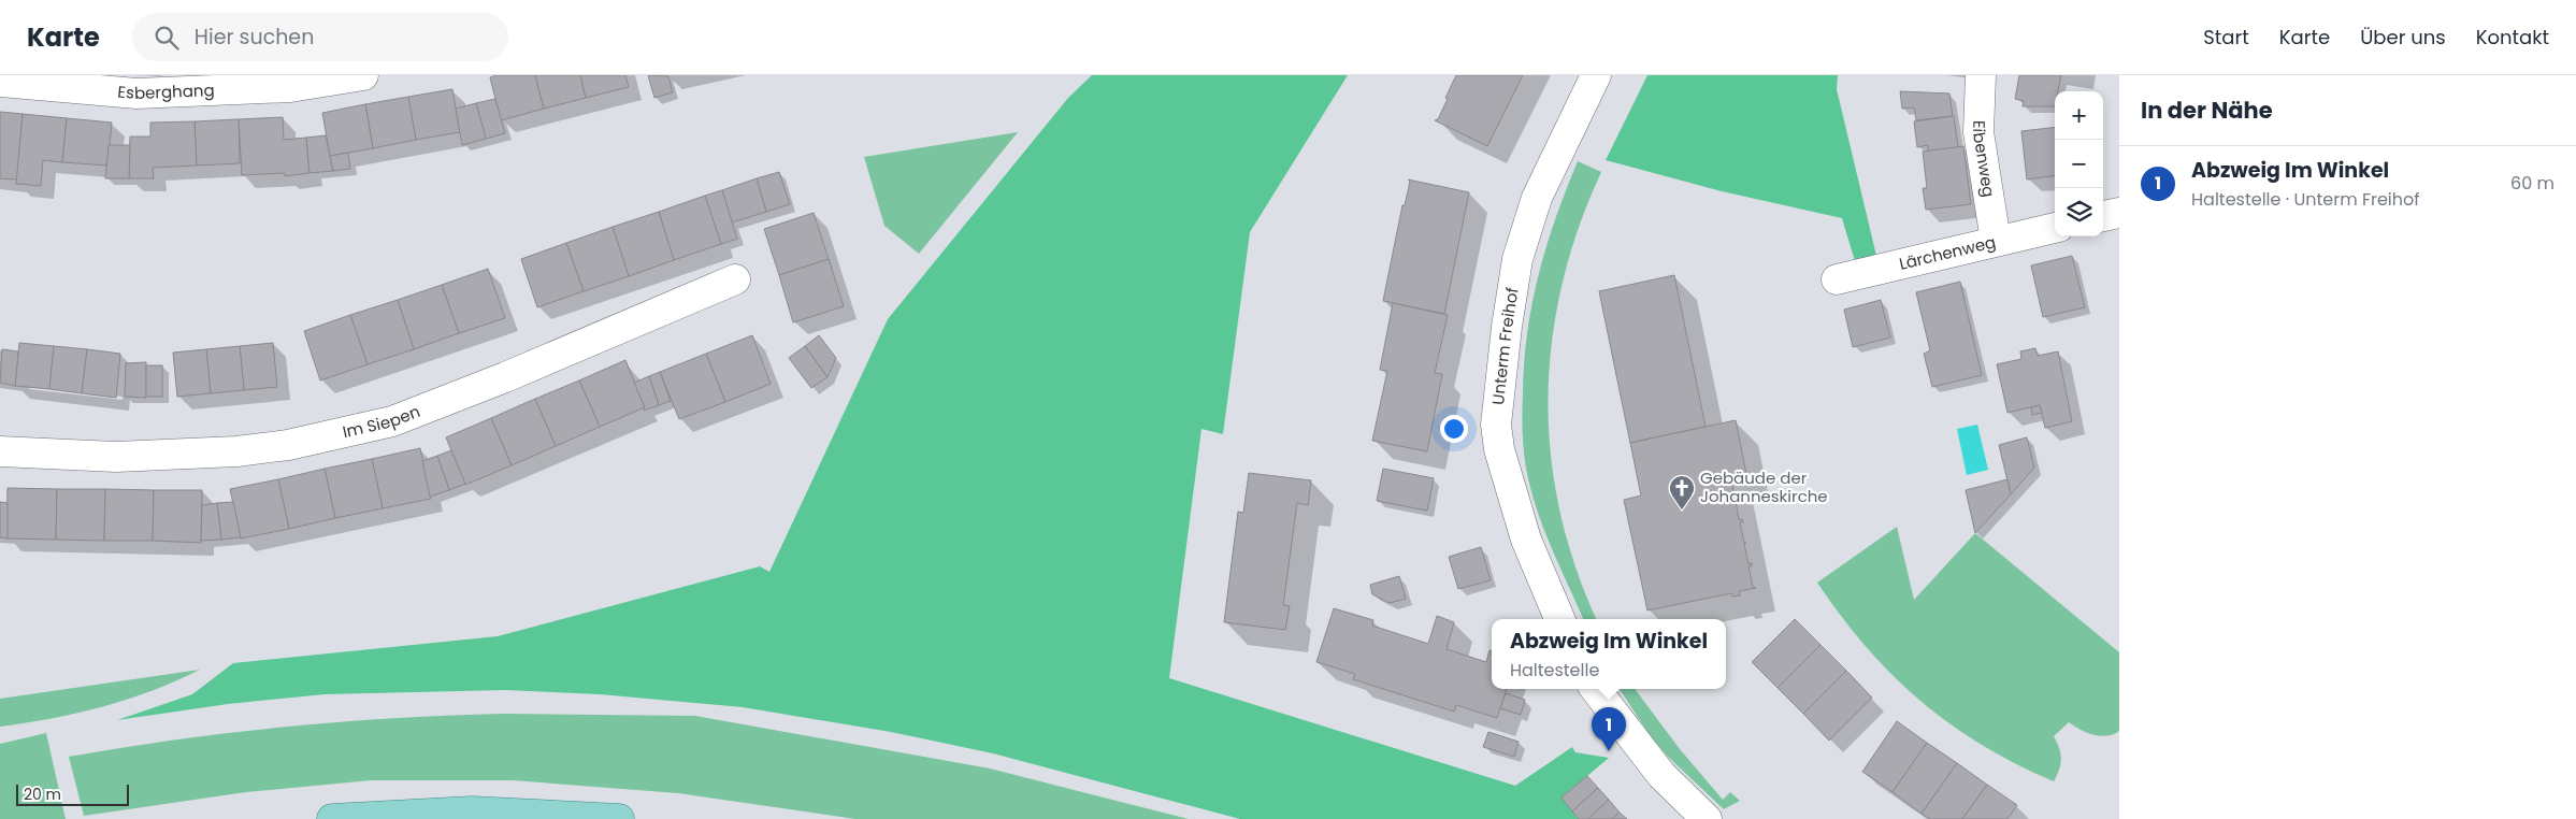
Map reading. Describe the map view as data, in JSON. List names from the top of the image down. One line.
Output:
{"streets":{"street":["Esberghang","Eibenweg","Lärchenweg","Unterm Freihof","Im Siepen"]},"crossings":[["Eibenweg","Lärchenweg"]],"places":{"church":["Gebäude der Johanneskirche"]},"scale_bar":"20 m","page":{"header":"Karte","search":"Hier suchen","nav":["Start","Karte","Über uns","Kontakt"],"heading":"In der Nähe","map_buttons":["+","−"],"list":[{"mark":"1","name":"Abzweig Im Winkel","note":"Haltestelle · Unterm Freihof","value":"60 m"}],"popup":["Abzweig Im Winkel","Haltestelle"],"pins":"1","scale":"20 m"}}
